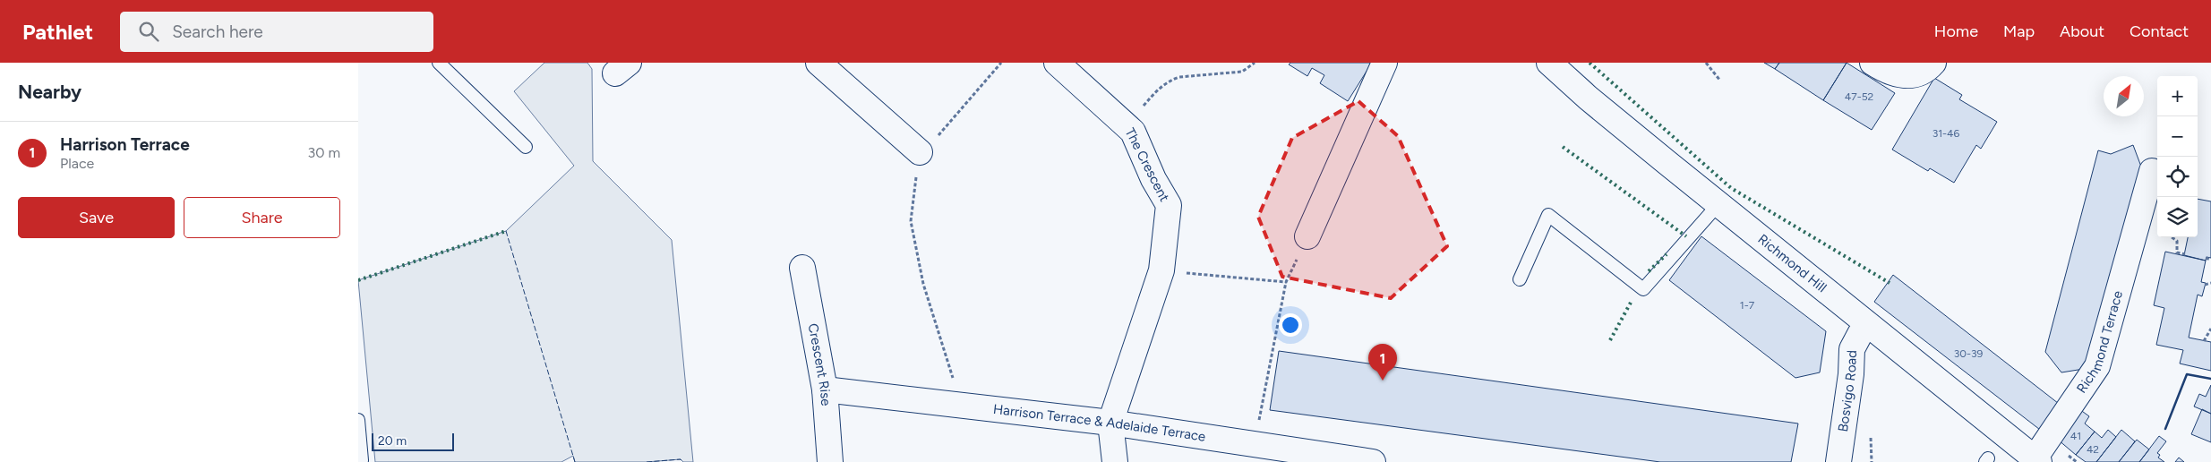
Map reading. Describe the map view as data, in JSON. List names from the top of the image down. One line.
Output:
{"streets":{"street":["The Crescent","Richmond Hill","Richmond Terrace","Crescent Rise","Bosvigo Road","Harrison Terrace & Adelaide Terrace"]},"crossings":[["The Crescent","Harrison Terrace & Adelaide Terrace"],["Richmond Hill","Richmond Terrace"],["Richmond Hill","Bosvigo Road"],["Crescent Rise","Harrison Terrace & Adelaide Terrace"]],"house_numbers":["47-52","31-46","1-7","30-39","41","42"],"scale_bar":"20 m","north":"top right","page":{"header":"Pathlet","search":"Search here","nav":["Home","Map","About","Contact"],"heading":"Nearby","map_buttons":["+","−"],"list":[{"mark":"1","name":"Harrison Terrace","note":"Place","value":"30 m"}],"buttons":["Save","Share"],"pins":"1","scale":"20 m"}}
